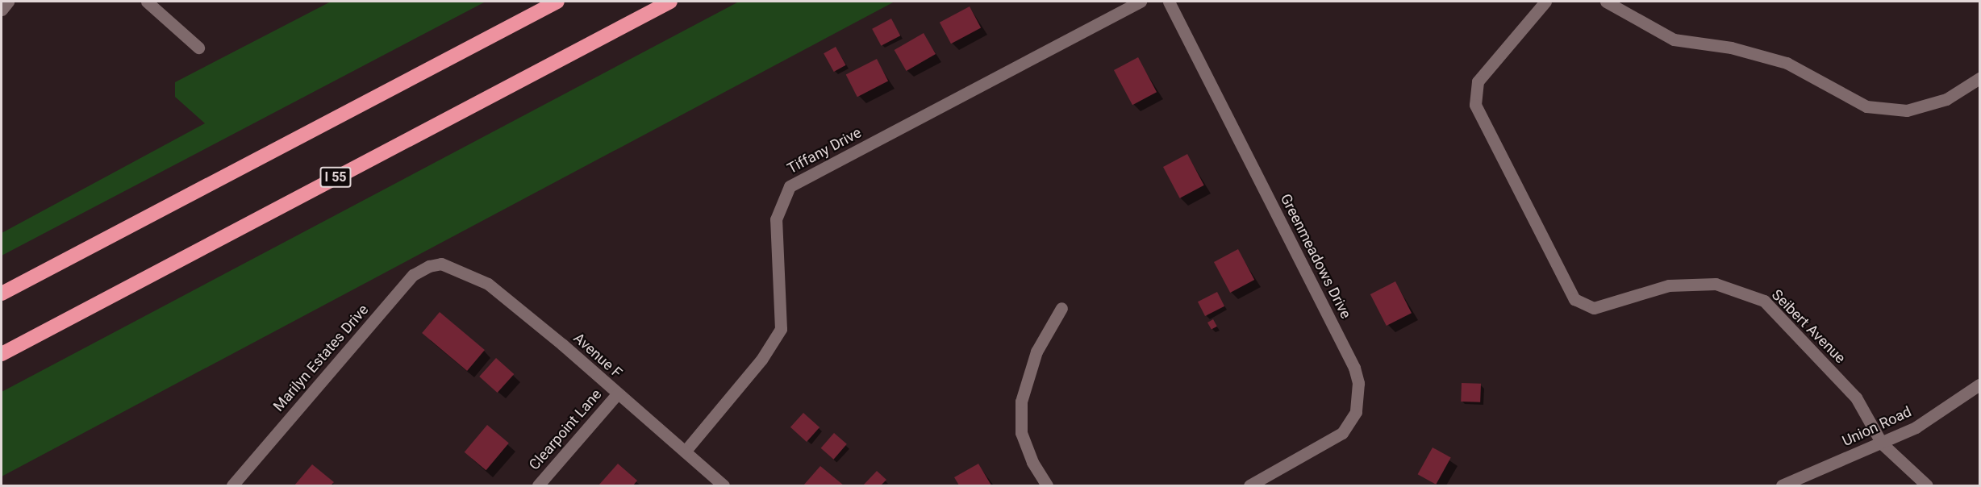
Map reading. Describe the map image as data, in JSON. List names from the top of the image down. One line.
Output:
{"streets":{"highway":["I 55"],"street":["Tiffany Drive","Greenmeadows Drive","Seibert Avenue","Avenue F","Marilyn Estates Drive","Union Road","Clearpoint Lane"]},"crossings":[["Tiffany Drive","Avenue F"],["Seibert Avenue","Union Road"],["Avenue F","Marilyn Estates Drive"],["Avenue F","Clearpoint Lane"]]}
